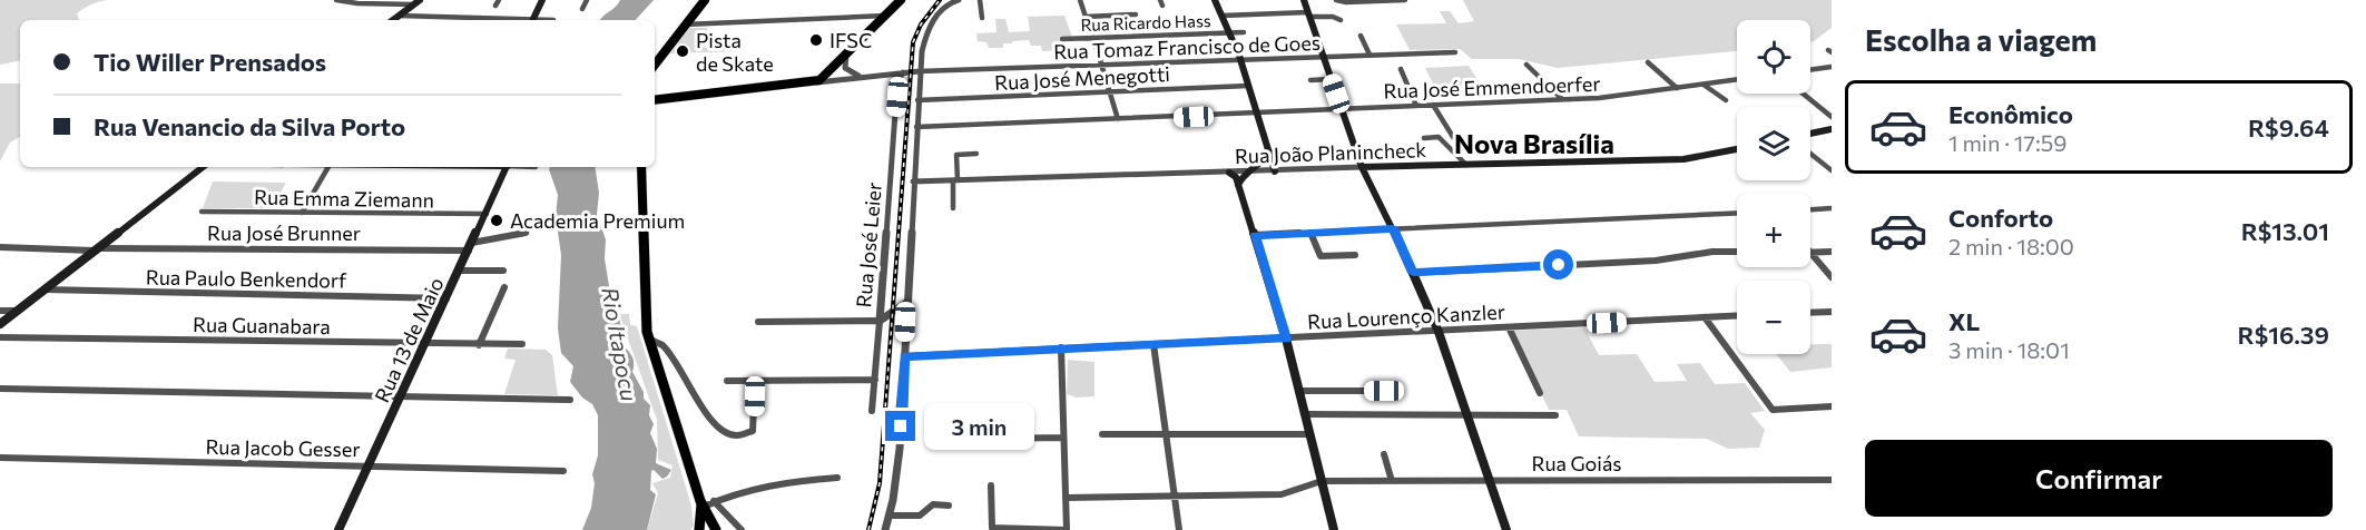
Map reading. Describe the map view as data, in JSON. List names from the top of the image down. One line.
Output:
{"streets":{"main road":["Rua João Planincheck","Rua 13 de Maio"],"street":["Rua Ricardo Hass","Rua Tomaz Francisco de Goes","Rua José Menegotti","Rua José Emmendoerfer","Rua Emma Ziemann","Rua José Brunner","Rua José Leier","Rua Paulo Benkendorf","Rua Lourenço Kanzler","Rua Guanabara","Rua Jacob Gesser","Rua Goiás"]},"crossings":[["Rua Emma Ziemann","Rua 13 de Maio"],["Rua José Brunner","Rua 13 de Maio"],["Rua Paulo Benkendorf","Rua 13 de Maio"],["Rua Guanabara","Rua 13 de Maio"],["Rua 13 de Maio","Rua Jacob Gesser"]],"districts":["Nova Brasília"],"water":["Rio Itapocu"],"places":["IFSC","Pista de Skate","Academia Premium"],"page":{"heading":"Escolha a viagem","map_buttons":["+","−"],"banner":["Tio Willer Prensados","Rua Venancio da Silva Porto"],"list":[{"name":"Econômico","note":"1 min · 17:59","value":"R$9.64"},{"name":"Conforto","note":"2 min · 18:00","value":"R$13.01"},{"name":"XL","note":"3 min · 18:01","value":"R$16.39"}],"bubble":"3 min","buttons":"Confirmar"}}
